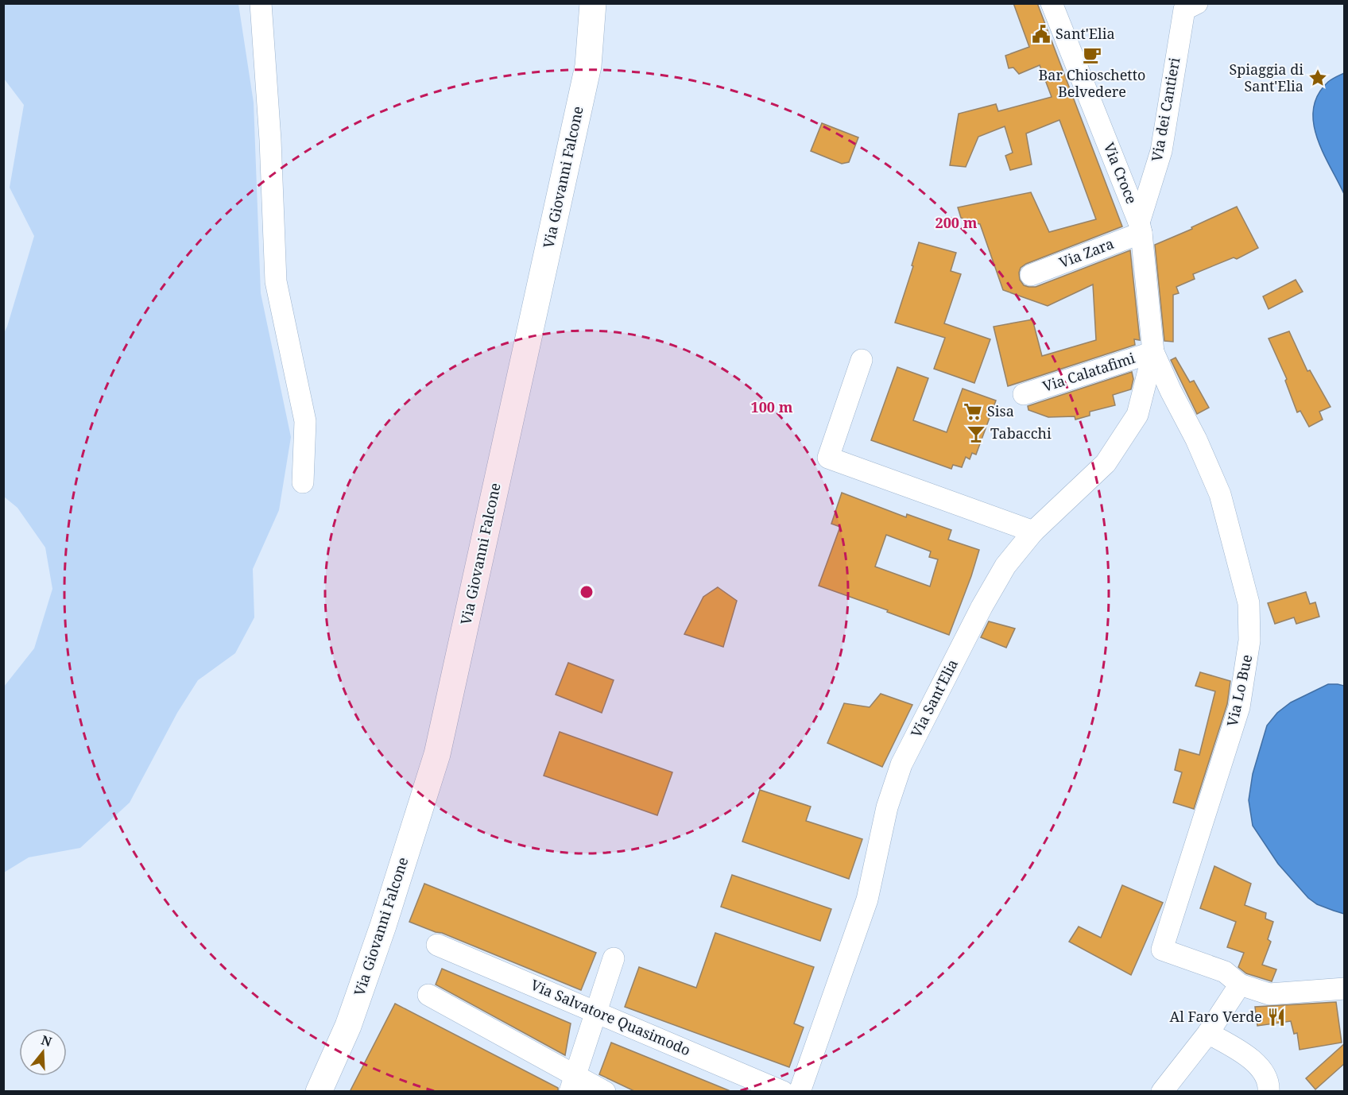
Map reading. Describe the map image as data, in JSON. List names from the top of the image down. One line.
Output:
{"streets":{"street":["Via dei Cantieri","Via Croce","Via Giovanni Falcone","Via Zara","Via Calatafimi","Via Lo Bue","Via Sant'Elia","Via Salvatore Quasimodo"]},"crossings":[["Via dei Cantieri","Via Croce"],["Via dei Cantieri","Via Zara"],["Via Croce","Via Zara"],["Via Croce","Via Calatafimi"],["Via Croce","Via Lo Bue"],["Via Croce","Via Sant'Elia"],["Via Calatafimi","Via Lo Bue"],["Via Calatafimi","Via Sant'Elia"],["Via Lo Bue","Via Sant'Elia"]],"places":{"public building":["Sant'Elia"],"cafe":["Bar Chioschetto Belvedere"],"place":["Spiaggia di Sant'Elia"],"supermarket":["Sisa"],"bar":["Tabacchi"],"restaurant":["Al Faro Verde"]},"north":"top","rings":["200 m","100 m"]}
